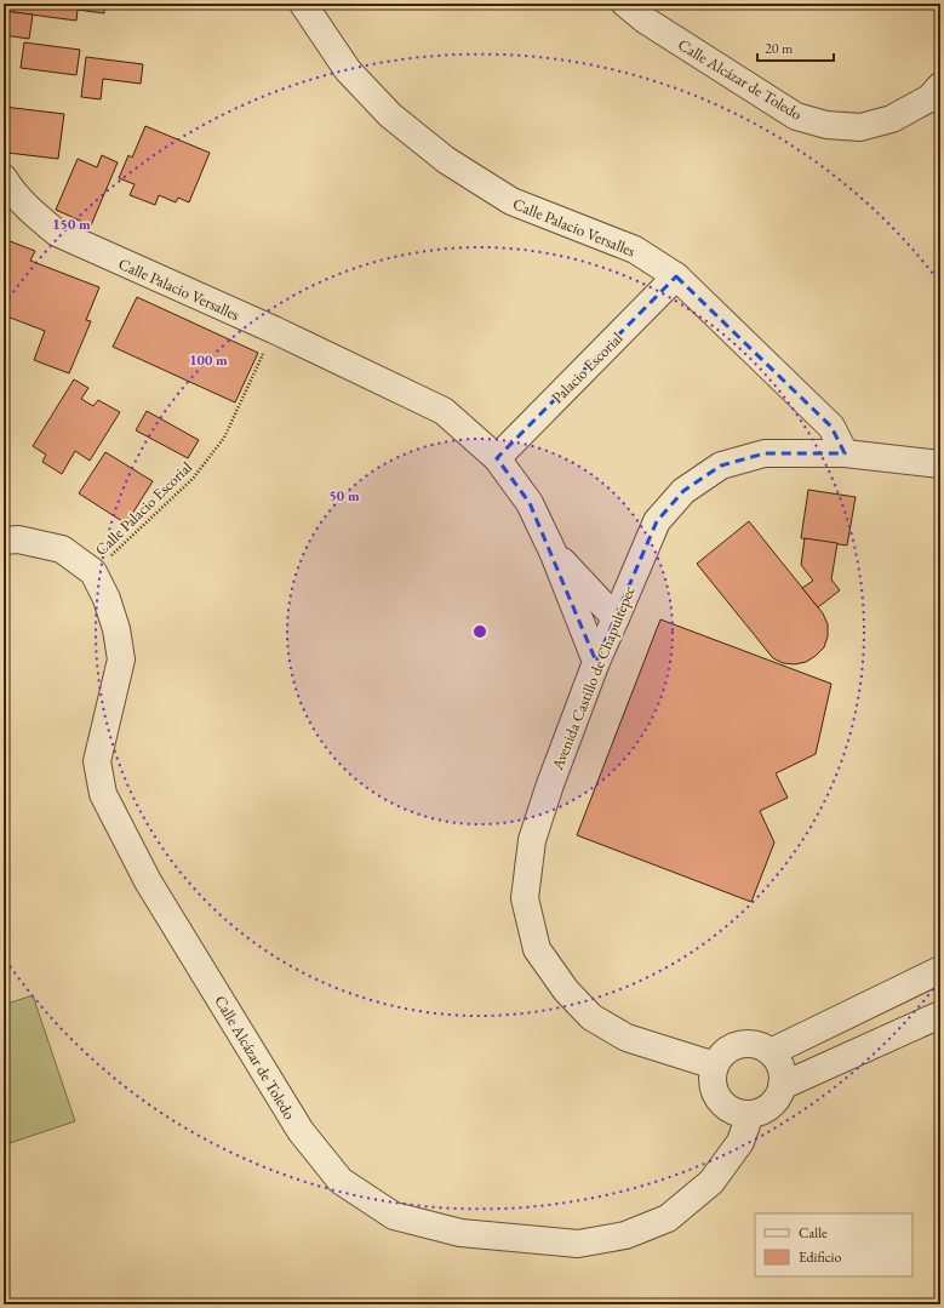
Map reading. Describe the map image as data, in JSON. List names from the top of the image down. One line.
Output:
{"streets":{"street":["Calle Alcázar de Toledo","Calle Palacio Versalles","Palacio Escorial","Avenida Castillo de Chapultepec"],"path":["Calle Palacio Escorial"]},"crossings":[["Calle Alcázar de Toledo","Calle Palacio Escorial"],["Calle Alcázar de Toledo","Avenida Castillo de Chapultepec"],["Calle Palacio Versalles","Palacio Escorial"],["Calle Palacio Versalles","Calle Palacio Escorial"],["Calle Palacio Versalles","Avenida Castillo de Chapultepec"]],"legend":["Calle","Edificio"],"scale_bar":"20 m","rings":["150 m","100 m","50 m"]}
